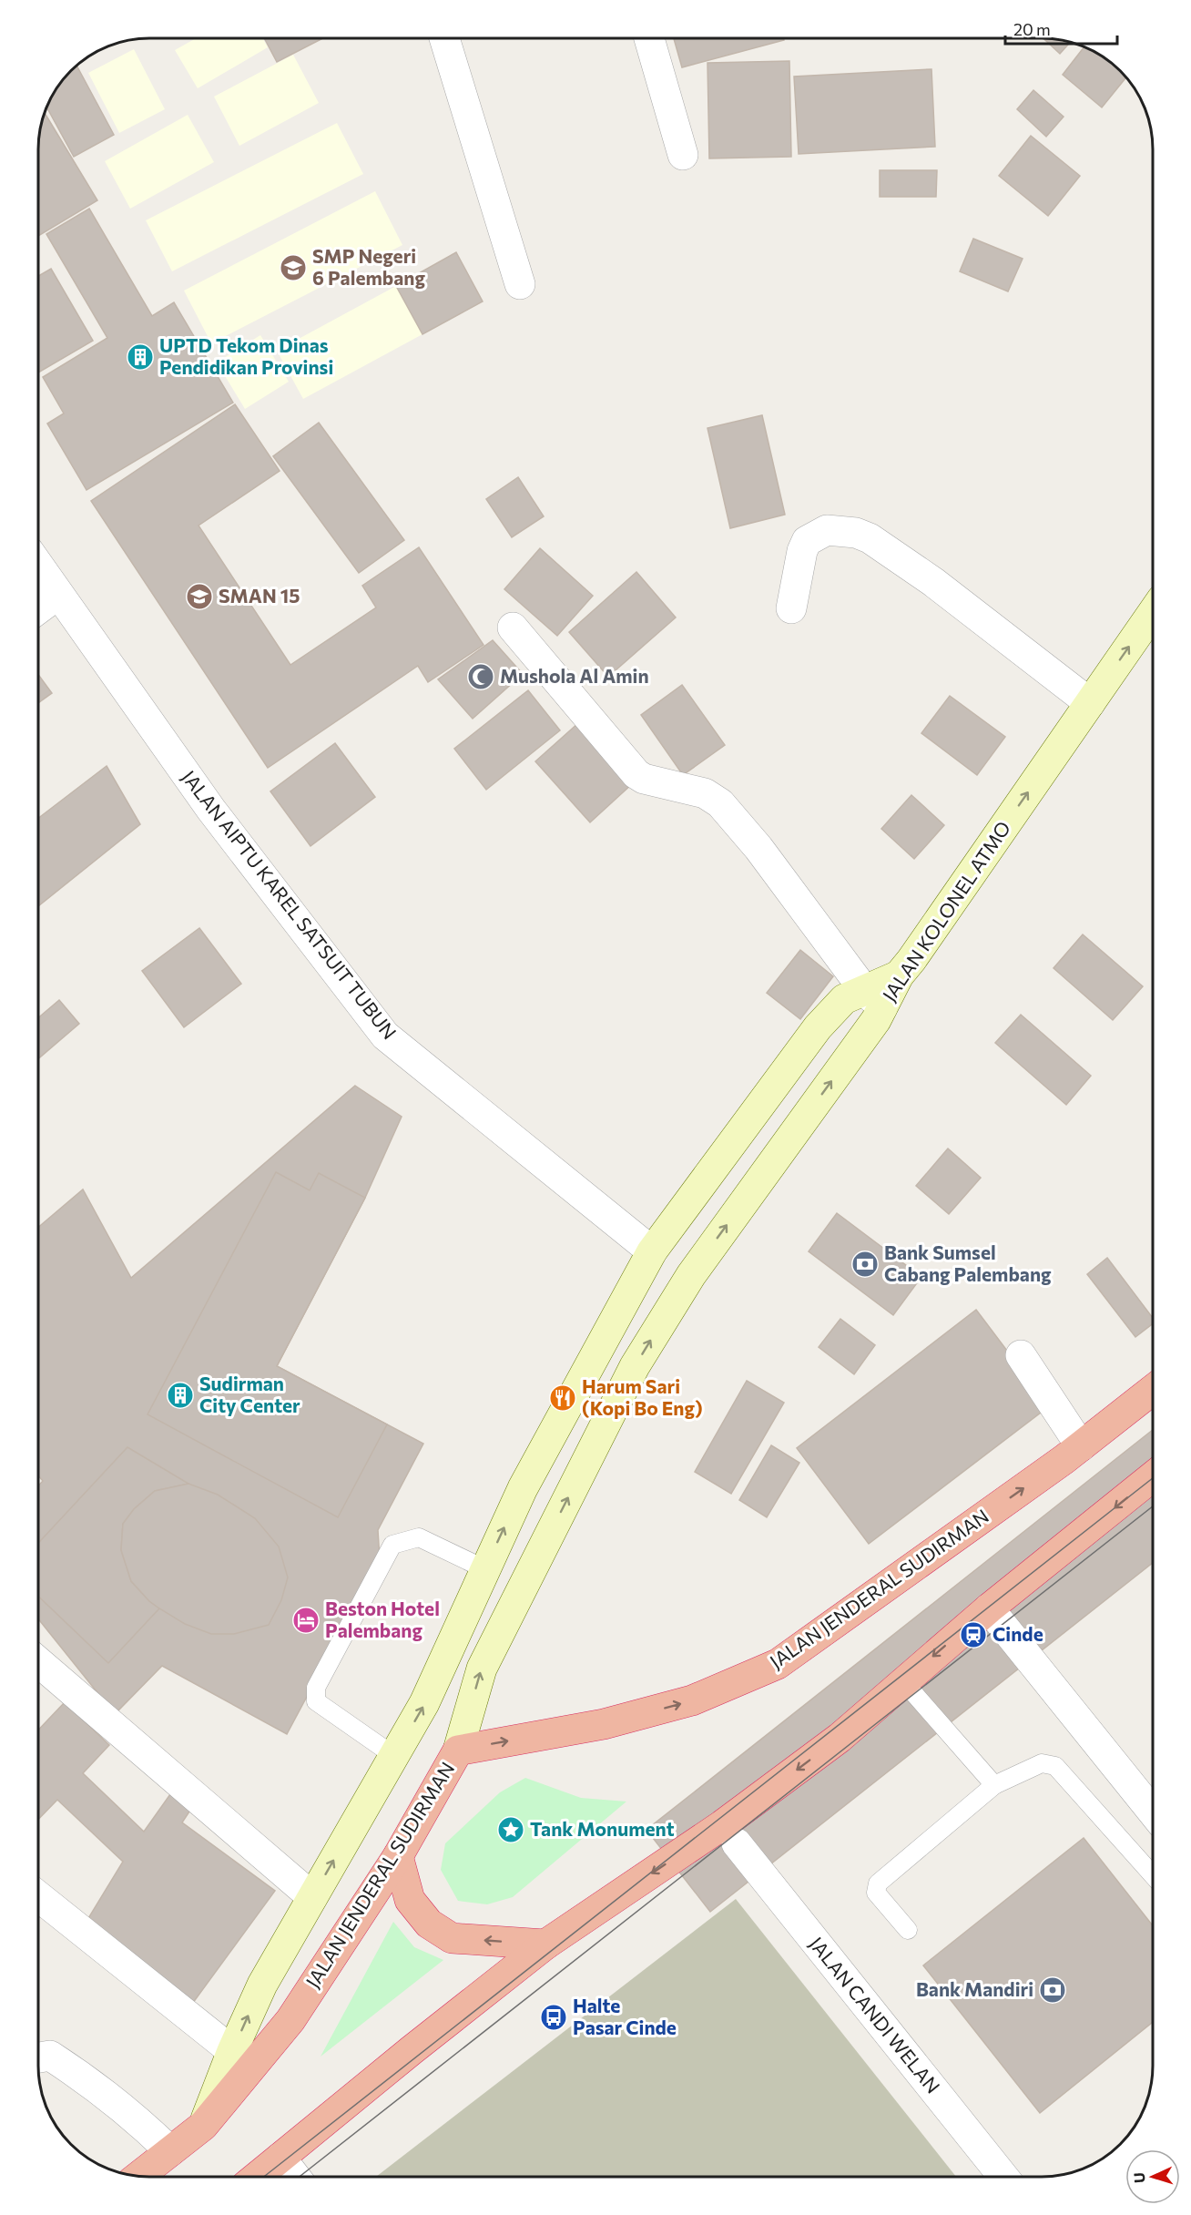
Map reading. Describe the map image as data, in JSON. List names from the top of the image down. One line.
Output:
{"streets":{"highway":["JALAN JENDERAL SUDIRMAN"],"main road":["JALAN KOLONEL ATMO"],"street":["JALAN AIPTU KAREL SATSUIT TUBUN","JALAN CANDI WELAN"]},"crossings":[["JALAN KOLONEL ATMO","JALAN JENDERAL SUDIRMAN"]],"places":{"school or university":["SMP Negeri 6 Palembang","SMAN 15"],"building":["UPTD Tekom Dinas Pendidikan Provinsi","Sudirman City Center"],"mosque":["Mushola Al Amin"],"bank":["Bank Sumsel Cabang Palembang","Bank Mandiri"],"restaurant":["Harum Sari (Kopi Bo Eng)"],"hotel":["Beston Hotel Palembang"],"station":["Cinde"],"place":["Tank Monument"],"bus stop":["Halte Pasar Cinde"]},"scale_bar":"20 m","north":"left"}
